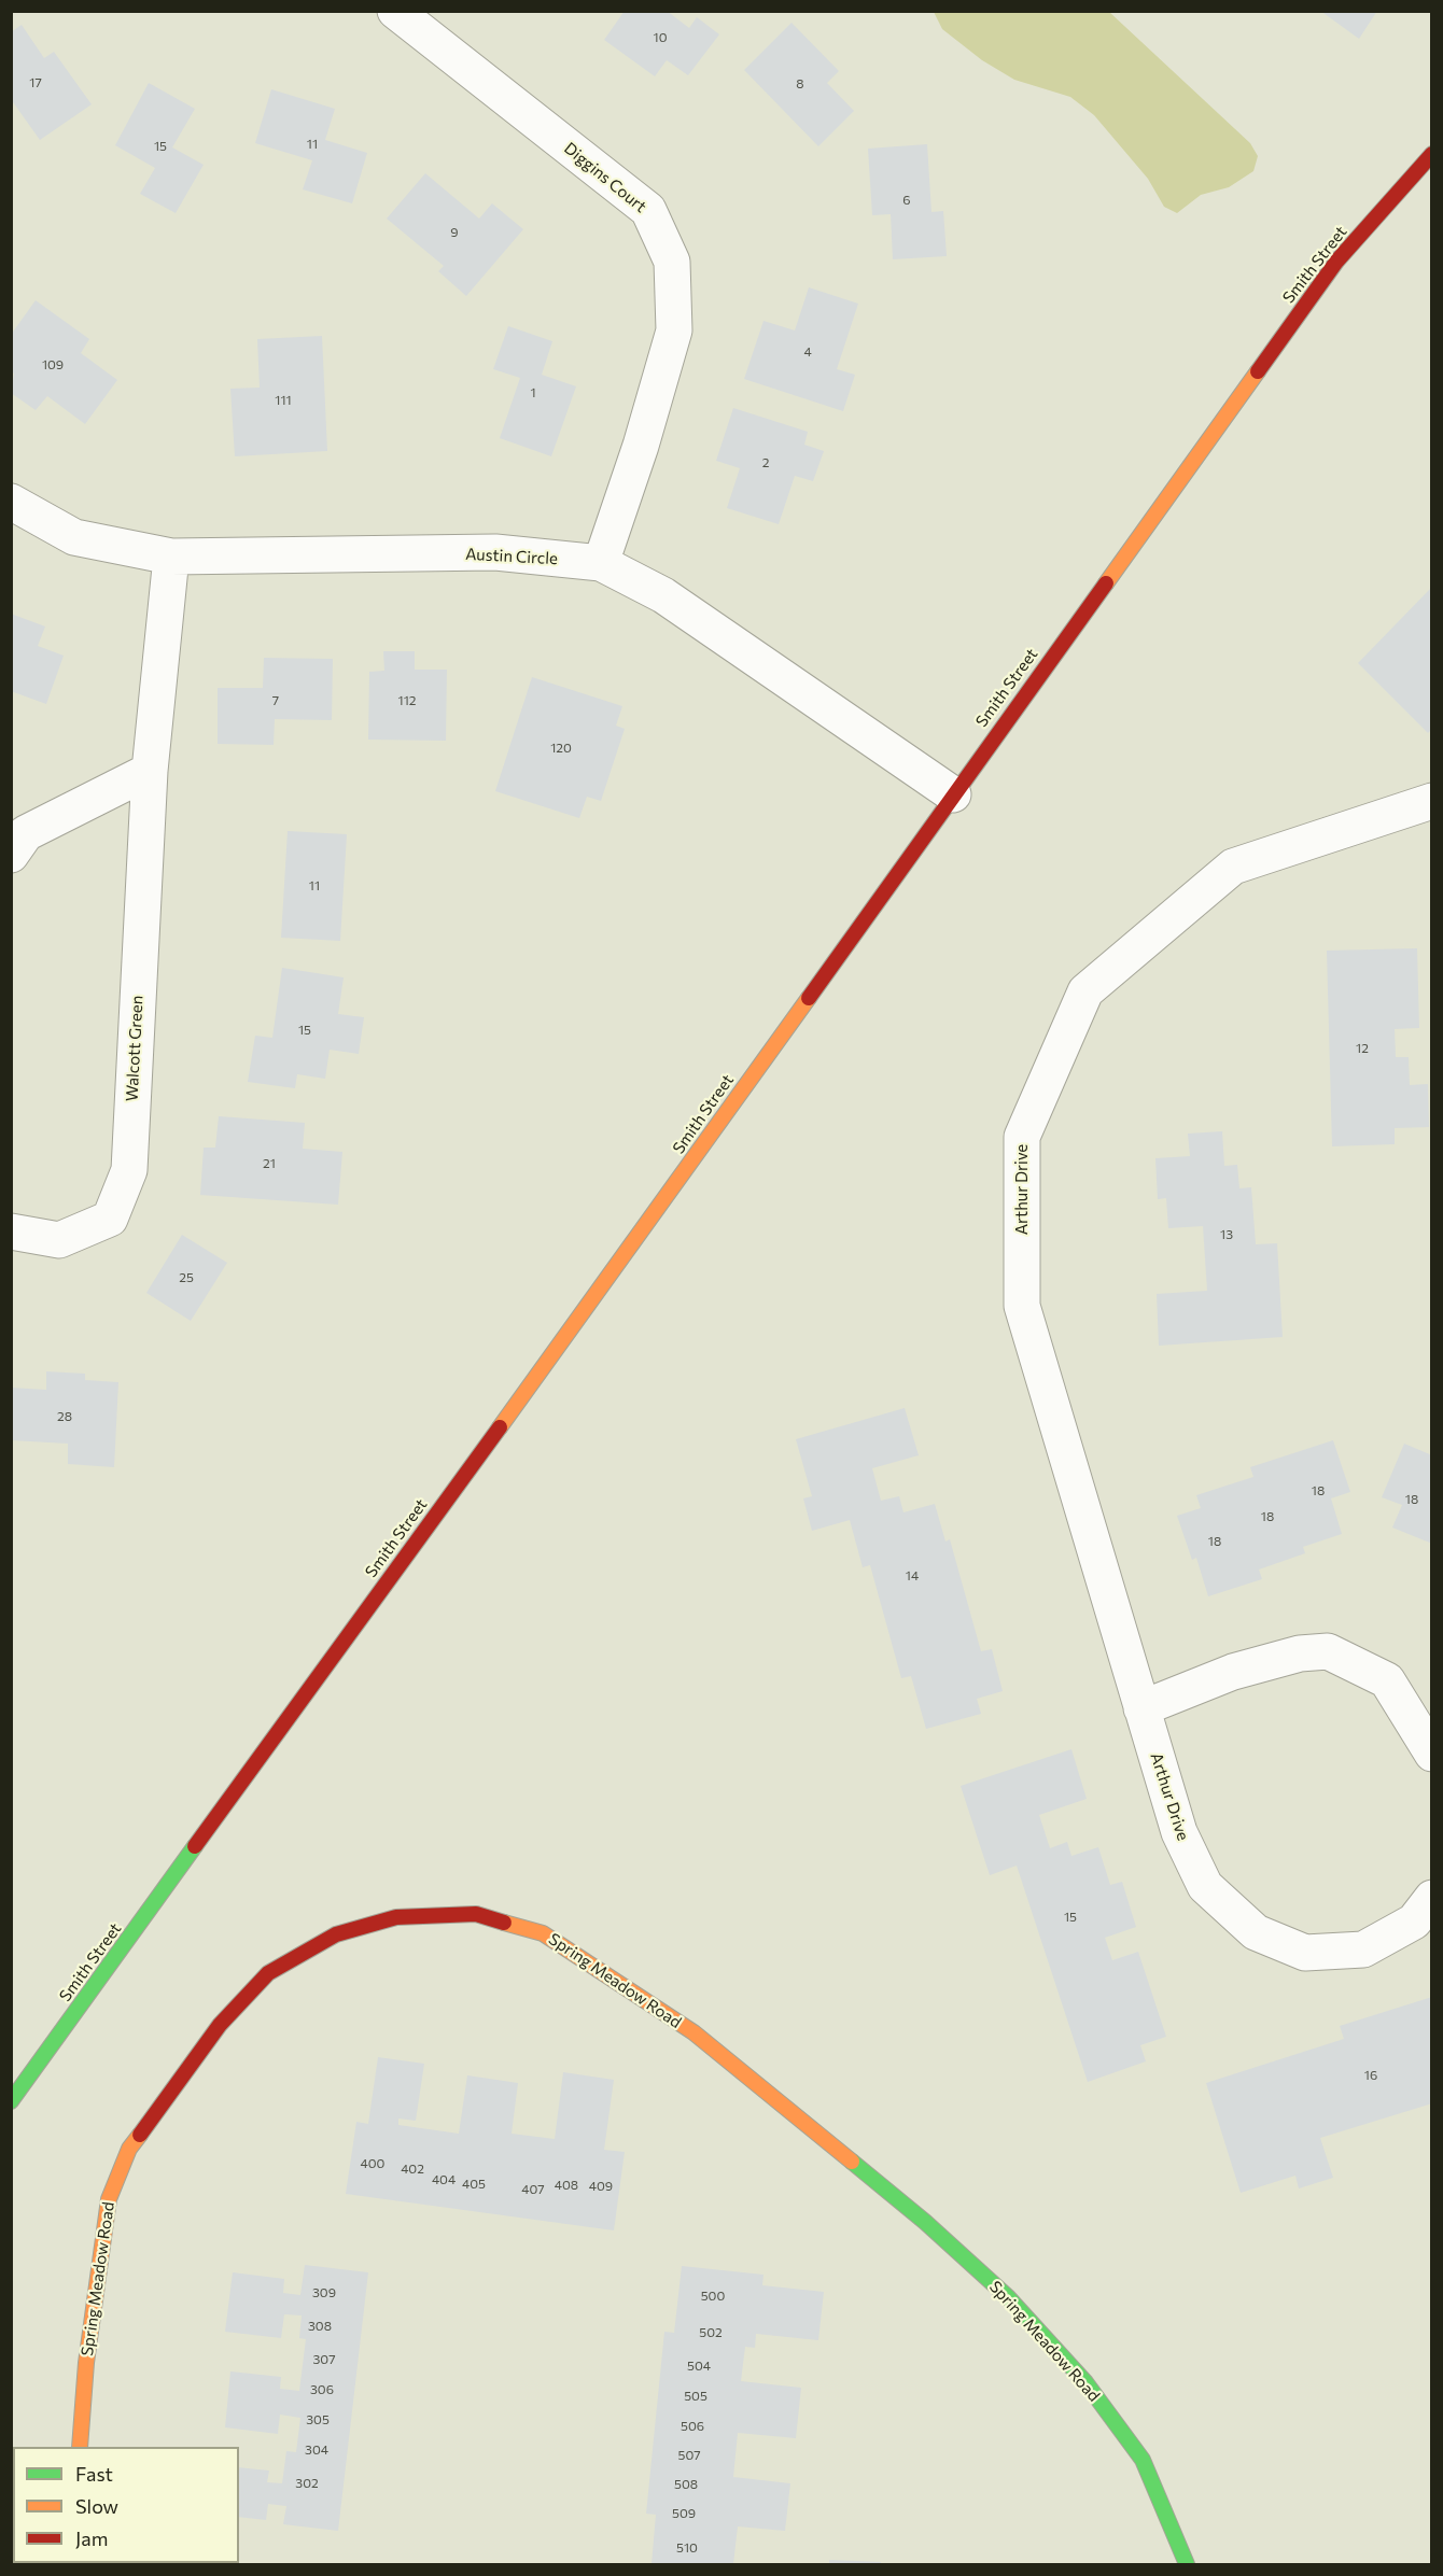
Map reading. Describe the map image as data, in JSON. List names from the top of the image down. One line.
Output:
{"streets":{"street":["Diggins Court","Smith Street","Austin Circle","Walcott Green","Arthur Drive","Spring Meadow Road"]},"crossings":[["Diggins Court","Austin Circle"],["Smith Street","Austin Circle"],["Austin Circle","Walcott Green"]],"house_numbers":["10","17","8","11","15","6","9","4","109","1","111","2","7","112","120","11","15","12","21","13","25","28","18","18","18","18","14","15","16","400","402","404","405","408","409","407","309","500","308","502","307","504","306","505","305","506","304","507","302","508","509","510"],"legend":["Fast","Slow","Jam"]}
